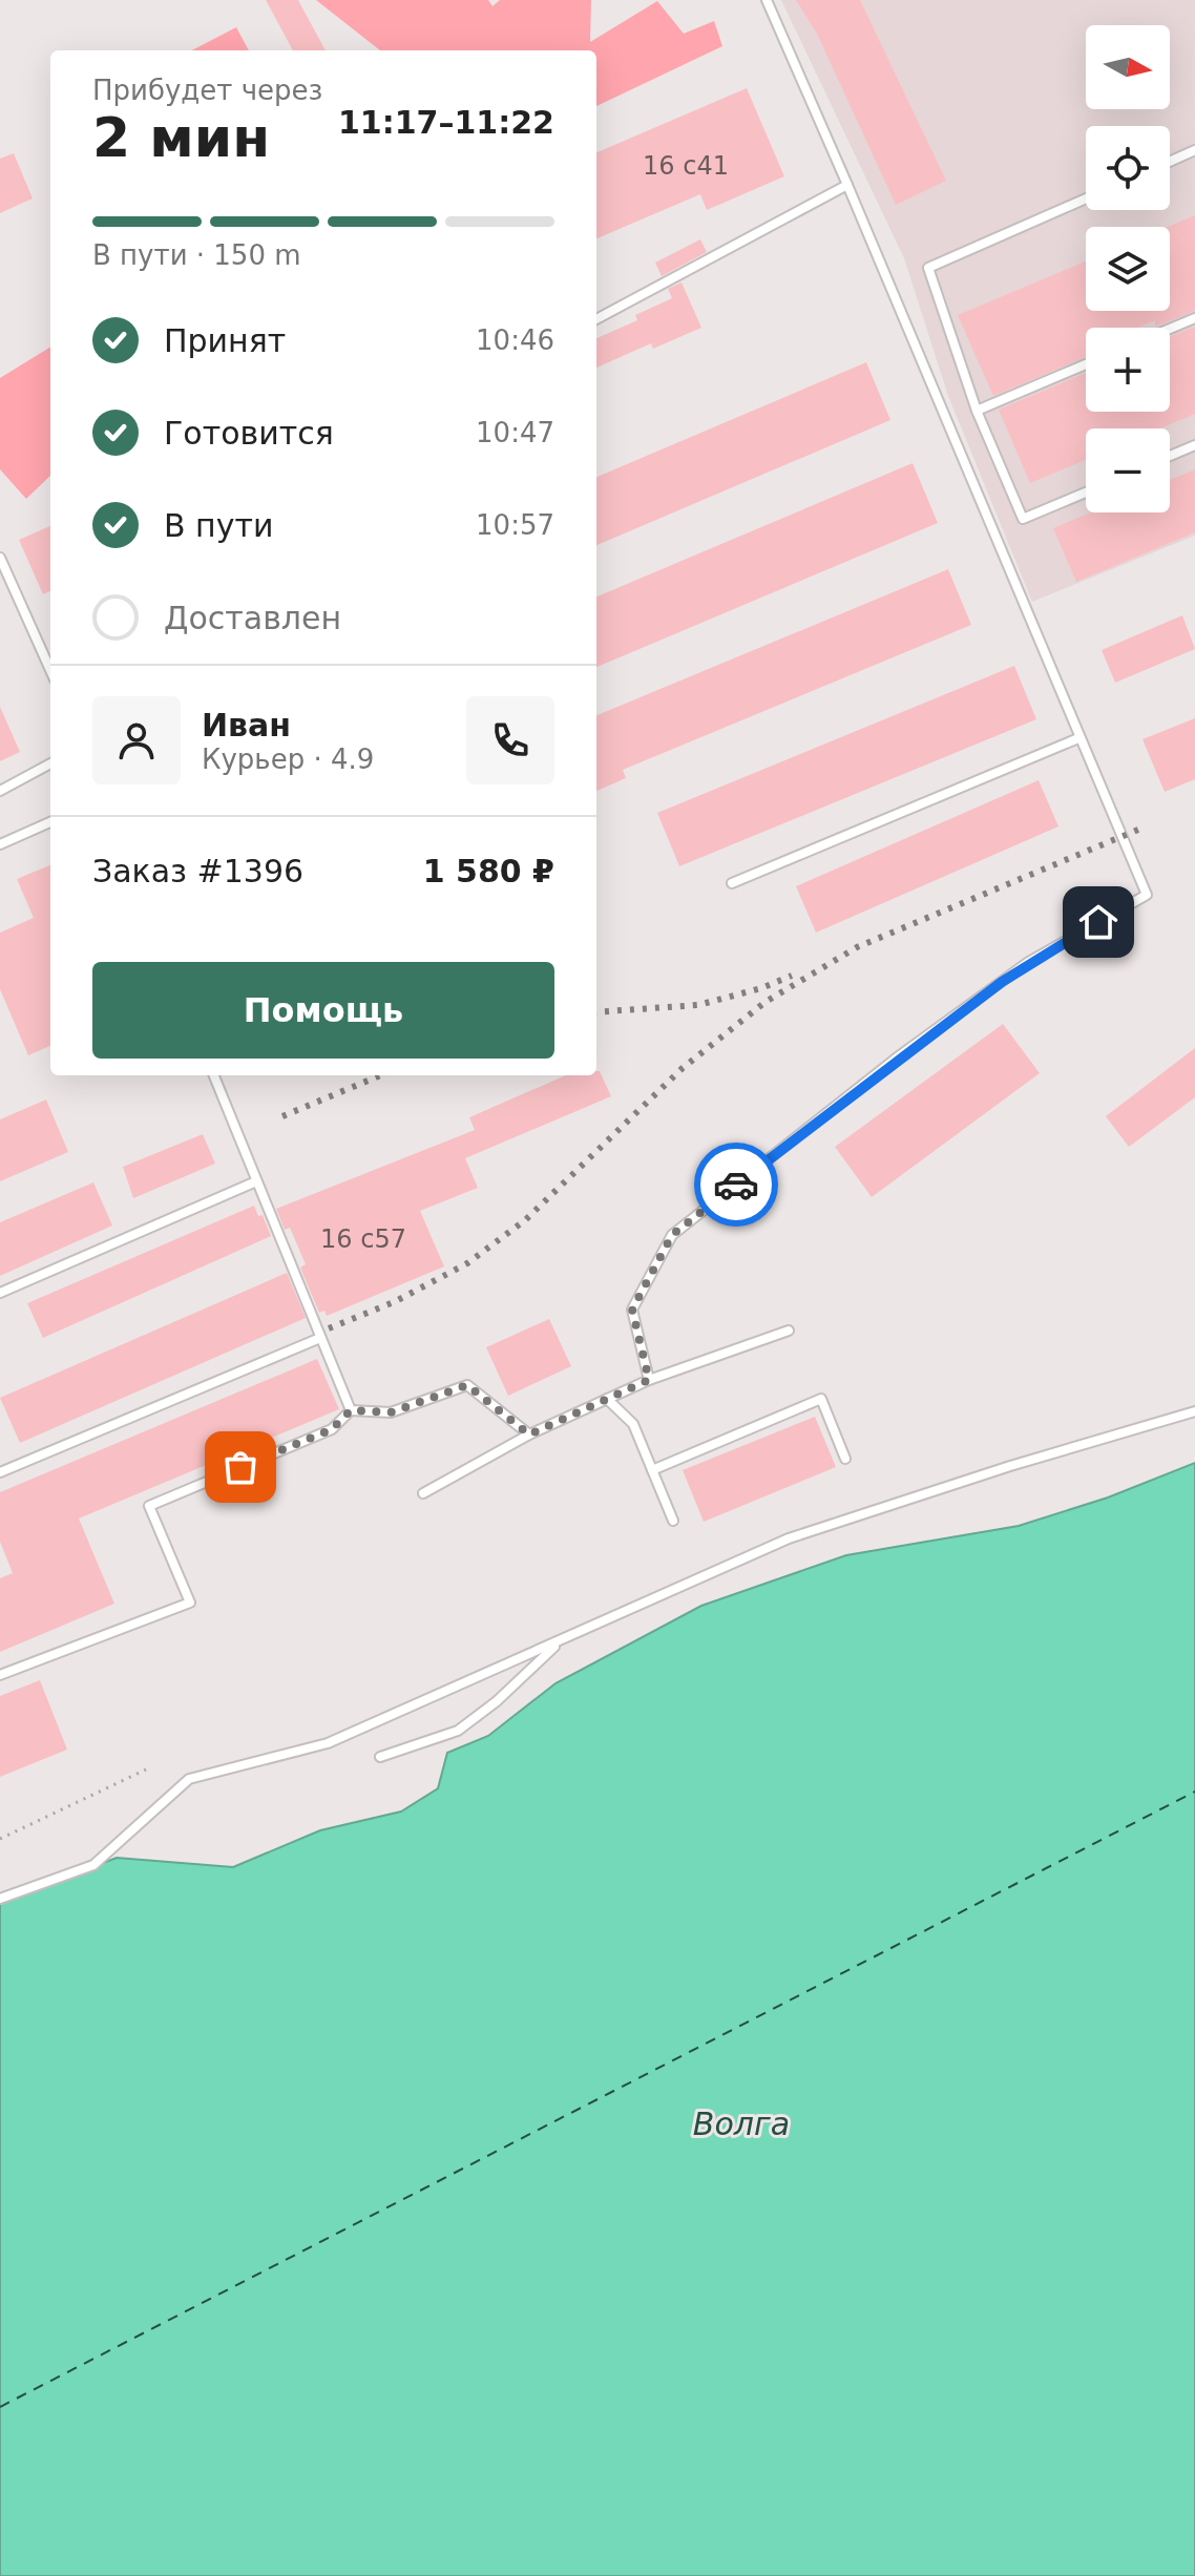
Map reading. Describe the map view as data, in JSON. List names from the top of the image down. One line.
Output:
{"water":["Волга"],"house_numbers":["16 с41","16 с57"],"north":"right","page":{"map_buttons":["+","−"],"heading":["2 мин","Прибудет через","11:17–11:22"],"panel":["Иван","Курьер · 4.9","Заказ #1396","1 580 ₽"],"bar":"В пути · 150 m","list":[["Принят","10:46"],["Готовится","10:47"],["В пути","10:57"],"Доставлен"],"buttons":"Помощь"}}
